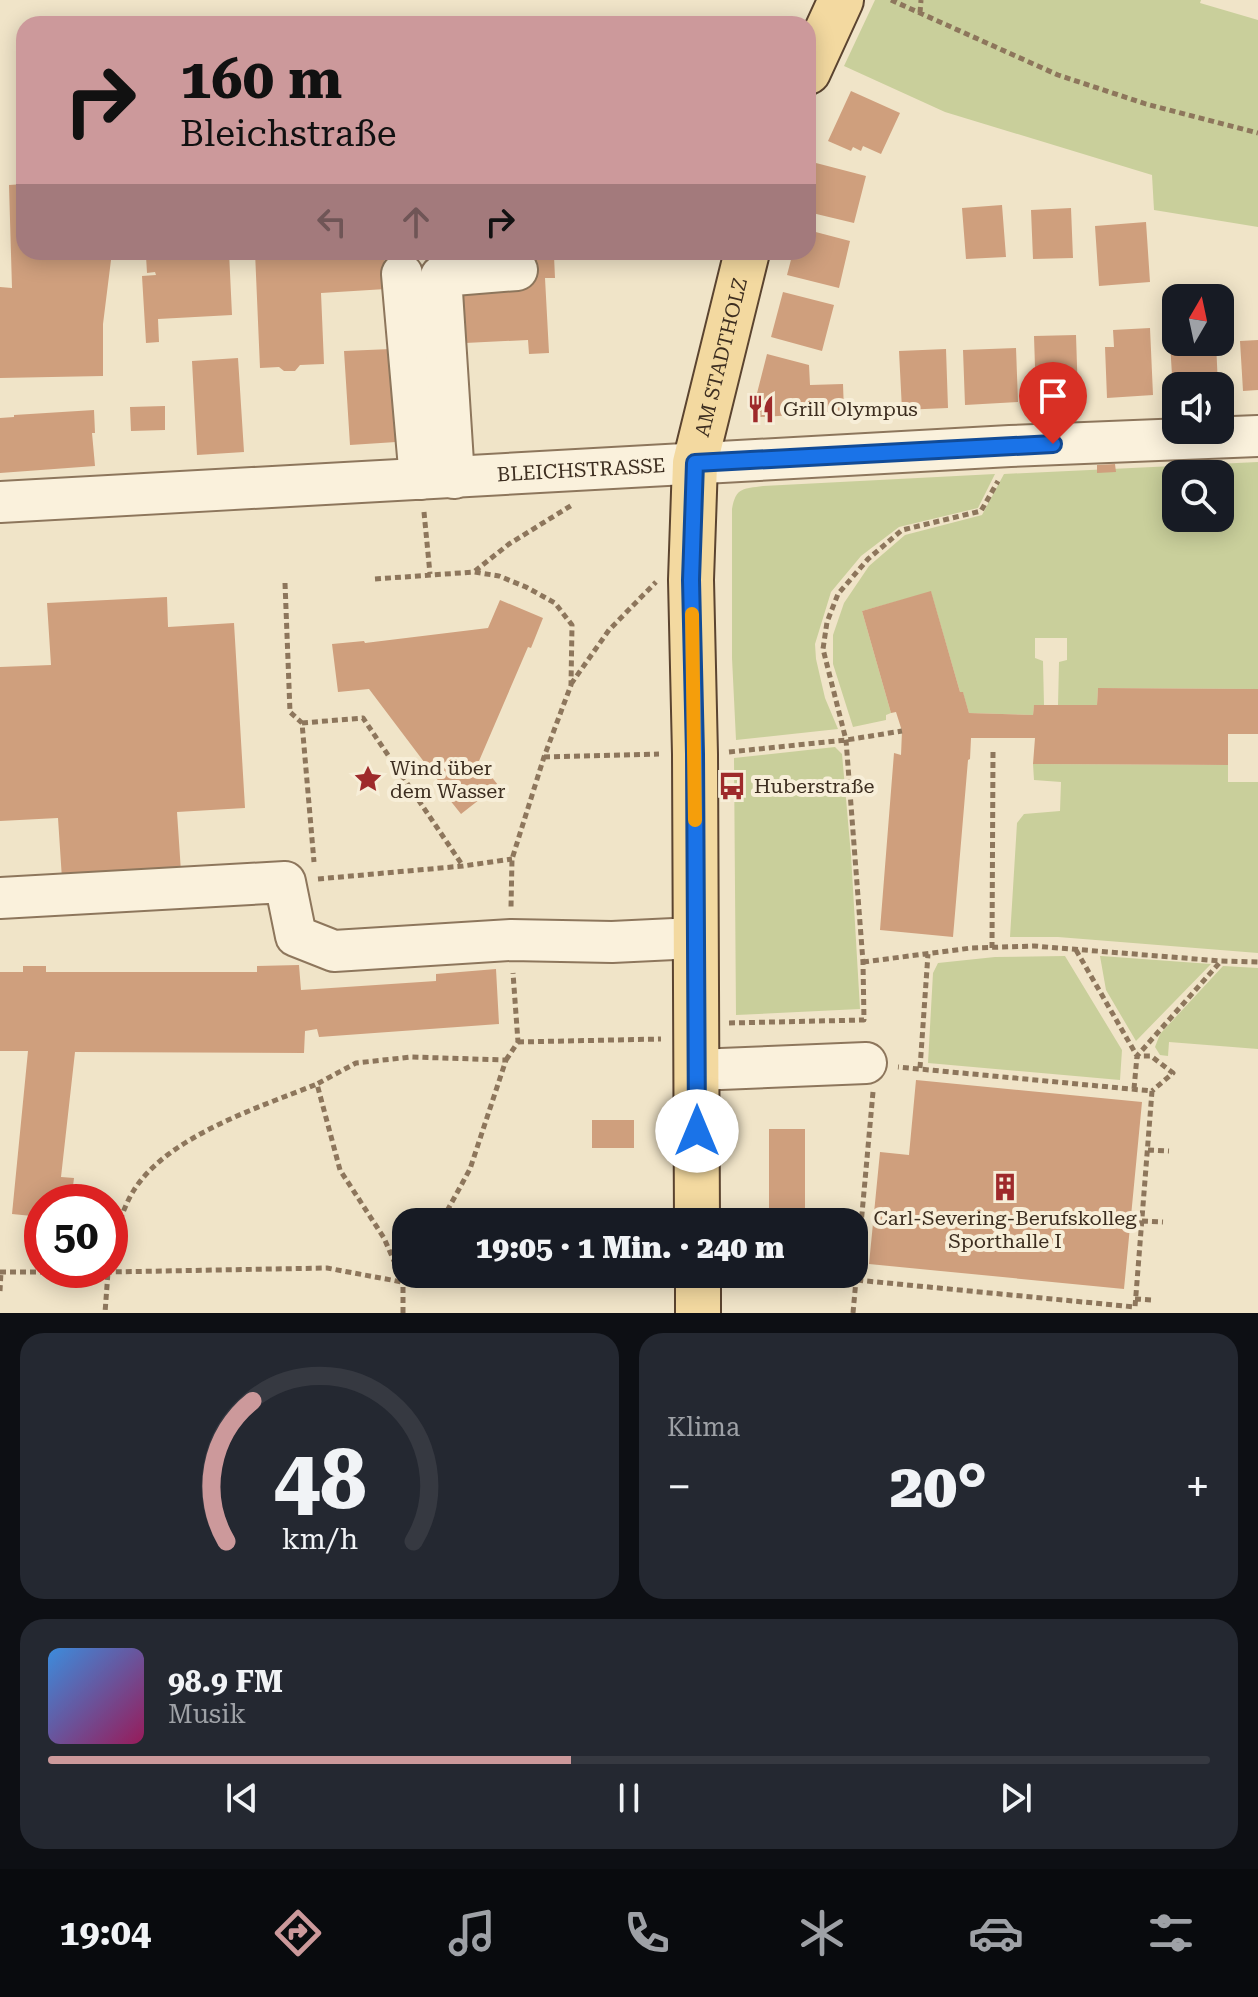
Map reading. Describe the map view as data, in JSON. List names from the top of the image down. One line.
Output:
{"streets":{"main road":["AM STADTHOLZ"],"street":["BLEICHSTRASSE"]},"crossings":[["AM STADTHOLZ","BLEICHSTRASSE"]],"places":{"restaurant":["Grill Olympus"],"place":["Wind über dem Wasser"],"bus stop":["Huberstraße"],"building":["Carl-Severing-Berufskolleg Sporthalle I"]},"north":"top","page":{"turn":["160 m","Bleichstraße"],"limit":"50","trip":"19:05 · 1 Min. · 240 m","tile":"Klima","heat":["−","20°","+"],"song":["98.9 FM","Musik"],"tabs":"19:04","gauge":["48","km/h"]}}
